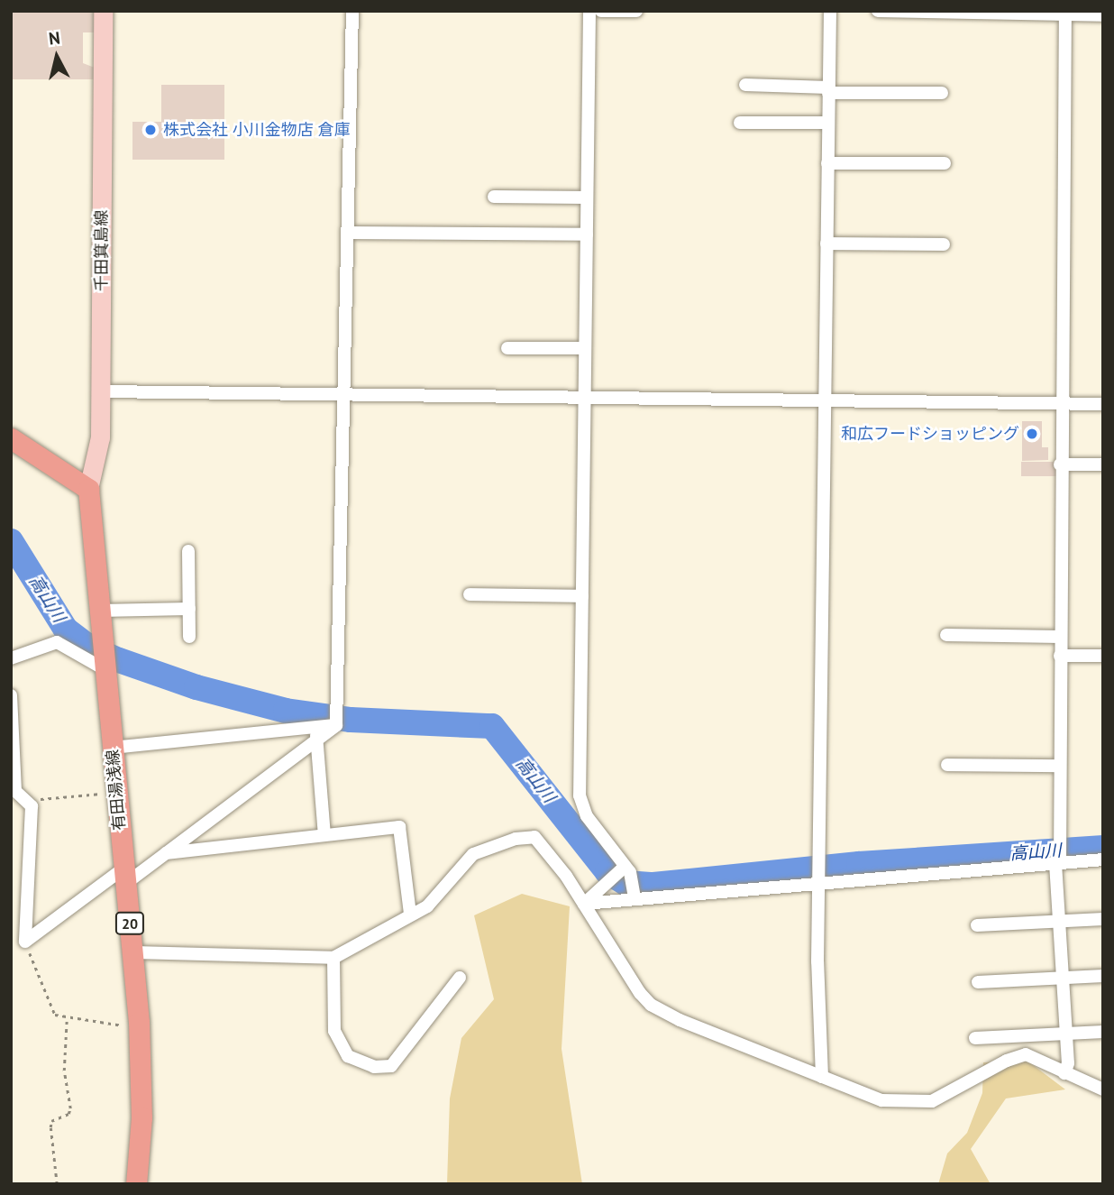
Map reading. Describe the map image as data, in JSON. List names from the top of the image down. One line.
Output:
{"streets":{"main road":["千田箕島線","有田湯浅線","20"]},"crossings":[["千田箕島線","有田湯浅線"]],"water":["高山川"],"places":["株式会社 小川金物店 倉庫","和広フードショッピング"],"north":"top"}
